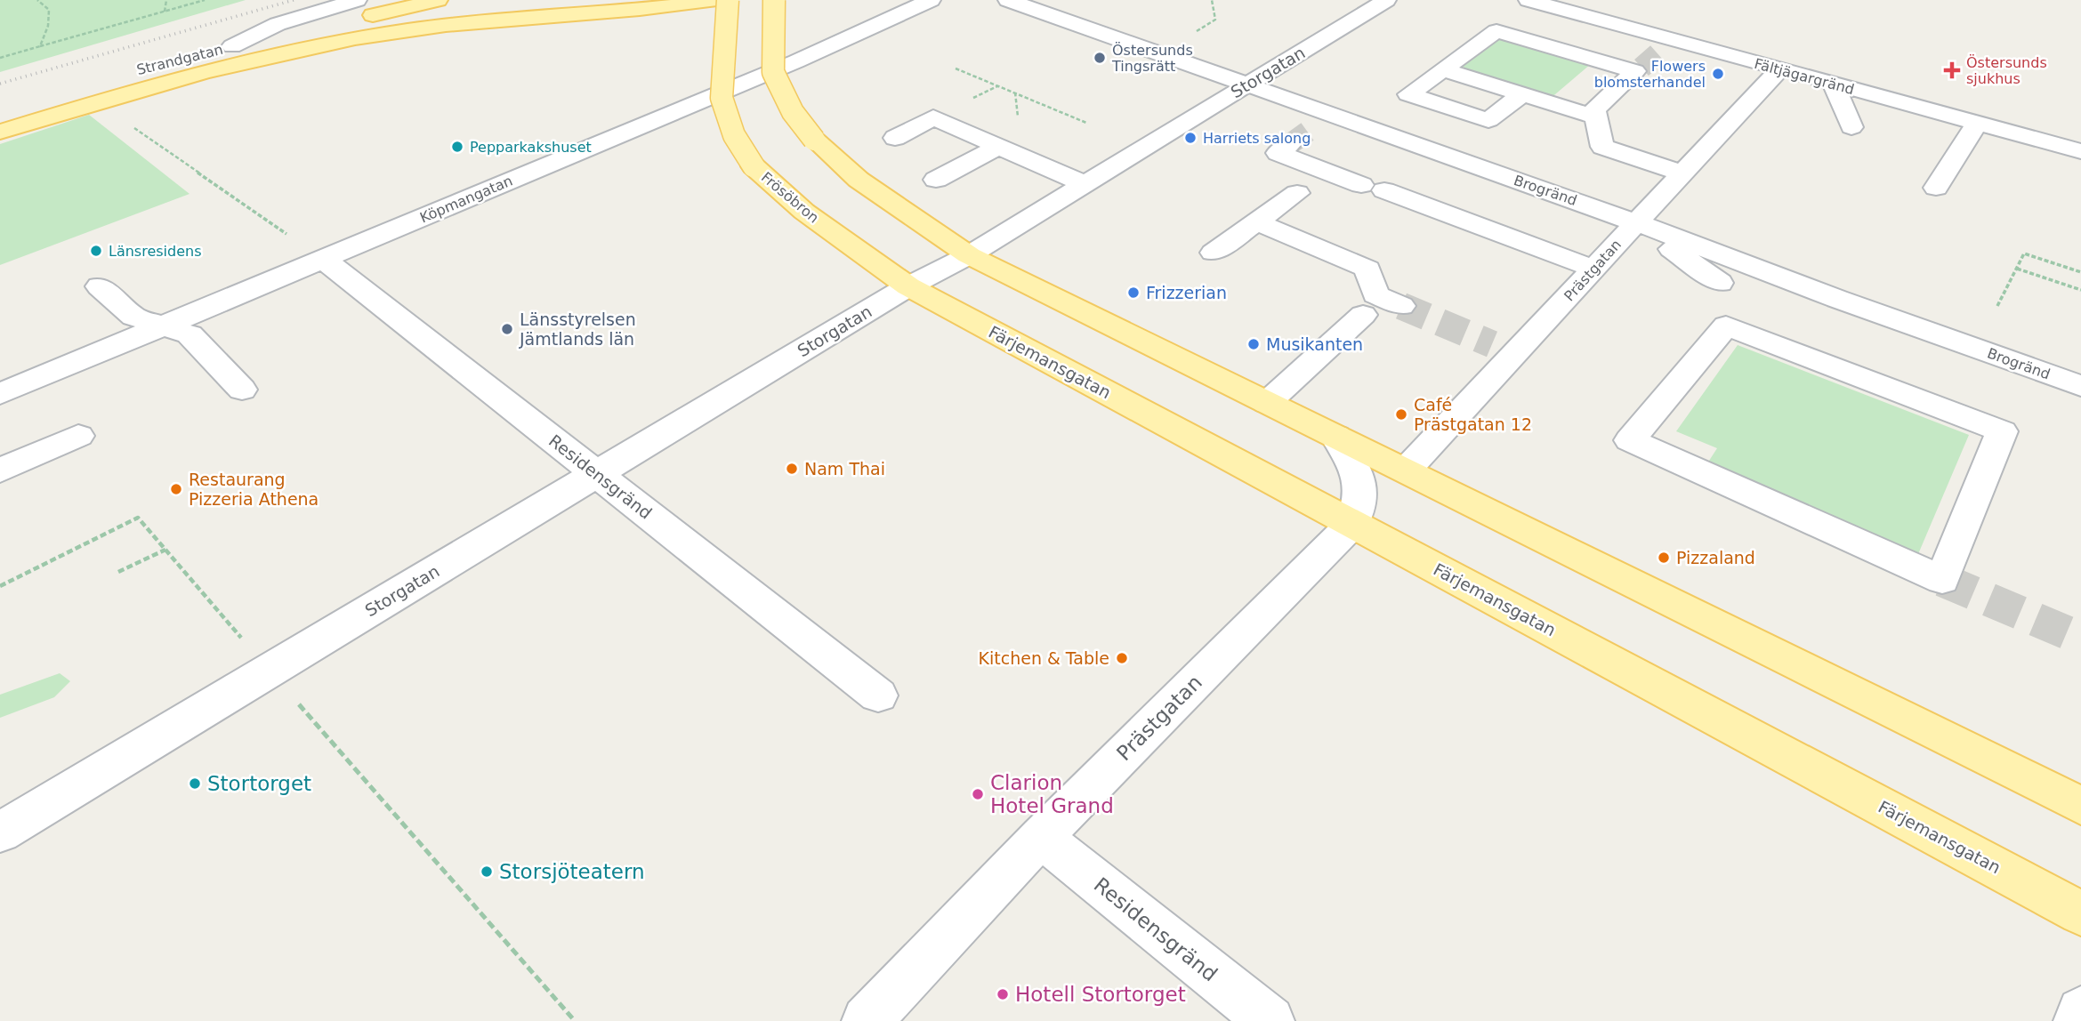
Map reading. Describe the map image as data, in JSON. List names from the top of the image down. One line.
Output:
{"streets":{"main road":["Strandgatan","Frösöbron","Färjemansgatan"],"street":["Storgatan","Fältjägargränd","Brogränd","Köpmangatan","Prästgatan","Residensgränd"]},"crossings":[["Storgatan","Brogränd"],["Storgatan","Frösöbron"],["Storgatan","Färjemansgatan"],["Storgatan","Residensgränd"],["Fältjägargränd","Prästgatan"],["Brogränd","Prästgatan"],["Frösöbron","Färjemansgatan"],["Köpmangatan","Residensgränd"],["Prästgatan","Färjemansgatan"],["Prästgatan","Residensgränd"]],"places":{"other":["Östersunds Tingsrätt","Flowers blomsterhandel","Harriets salong","Pepparkakshuset","Länsresidens","Frizzerian","Länsstyrelsen Jämtlands län","Musikanten","Café Prästgatan 12","Nam Thai","Restaurang Pizzeria Athena","Pizzaland","Kitchen & Table","Stortorget","Clarion Hotel Grand","Storsjöteatern","Hotell Stortorget"],"health":["Östersunds sjukhus"]}}
